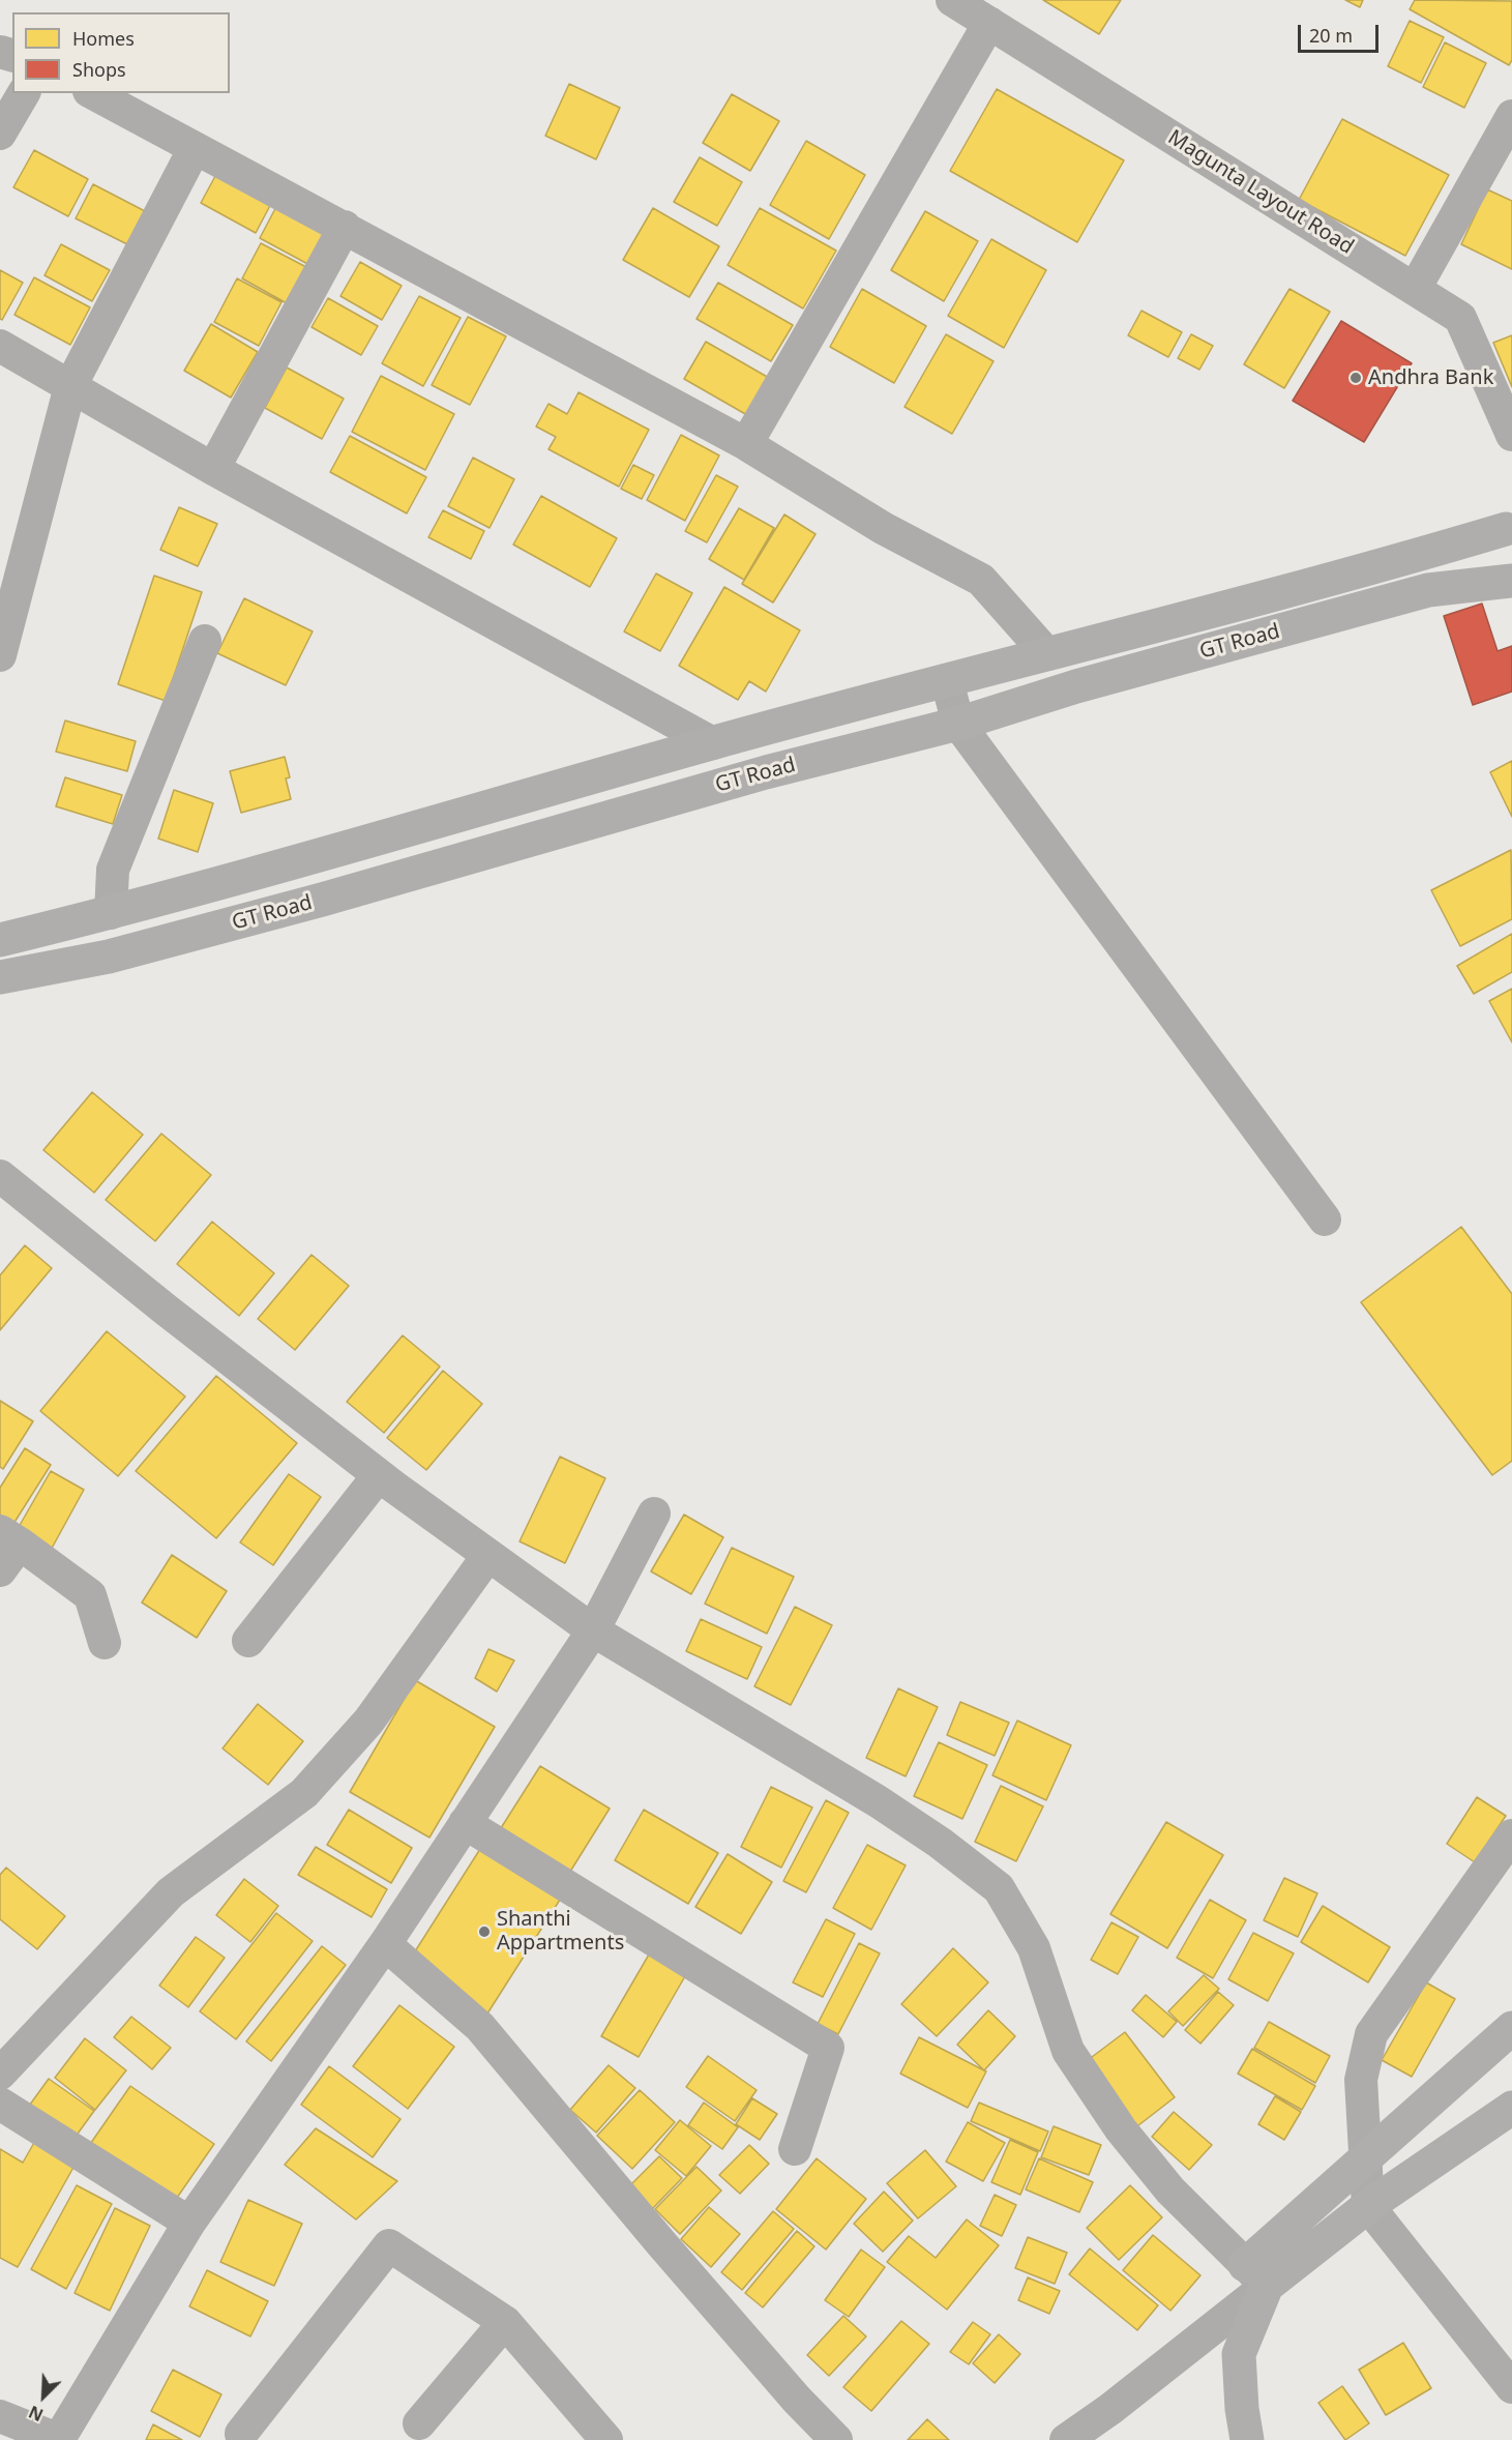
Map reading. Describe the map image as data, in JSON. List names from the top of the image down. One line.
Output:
{"streets":{"main road":["GT Road"],"street":["Magunta Layout Road"]},"places":["Andhra Bank","Shanthi Appartments"],"legend":["Homes","Shops"],"scale_bar":"20 m","north":"bottom left"}
